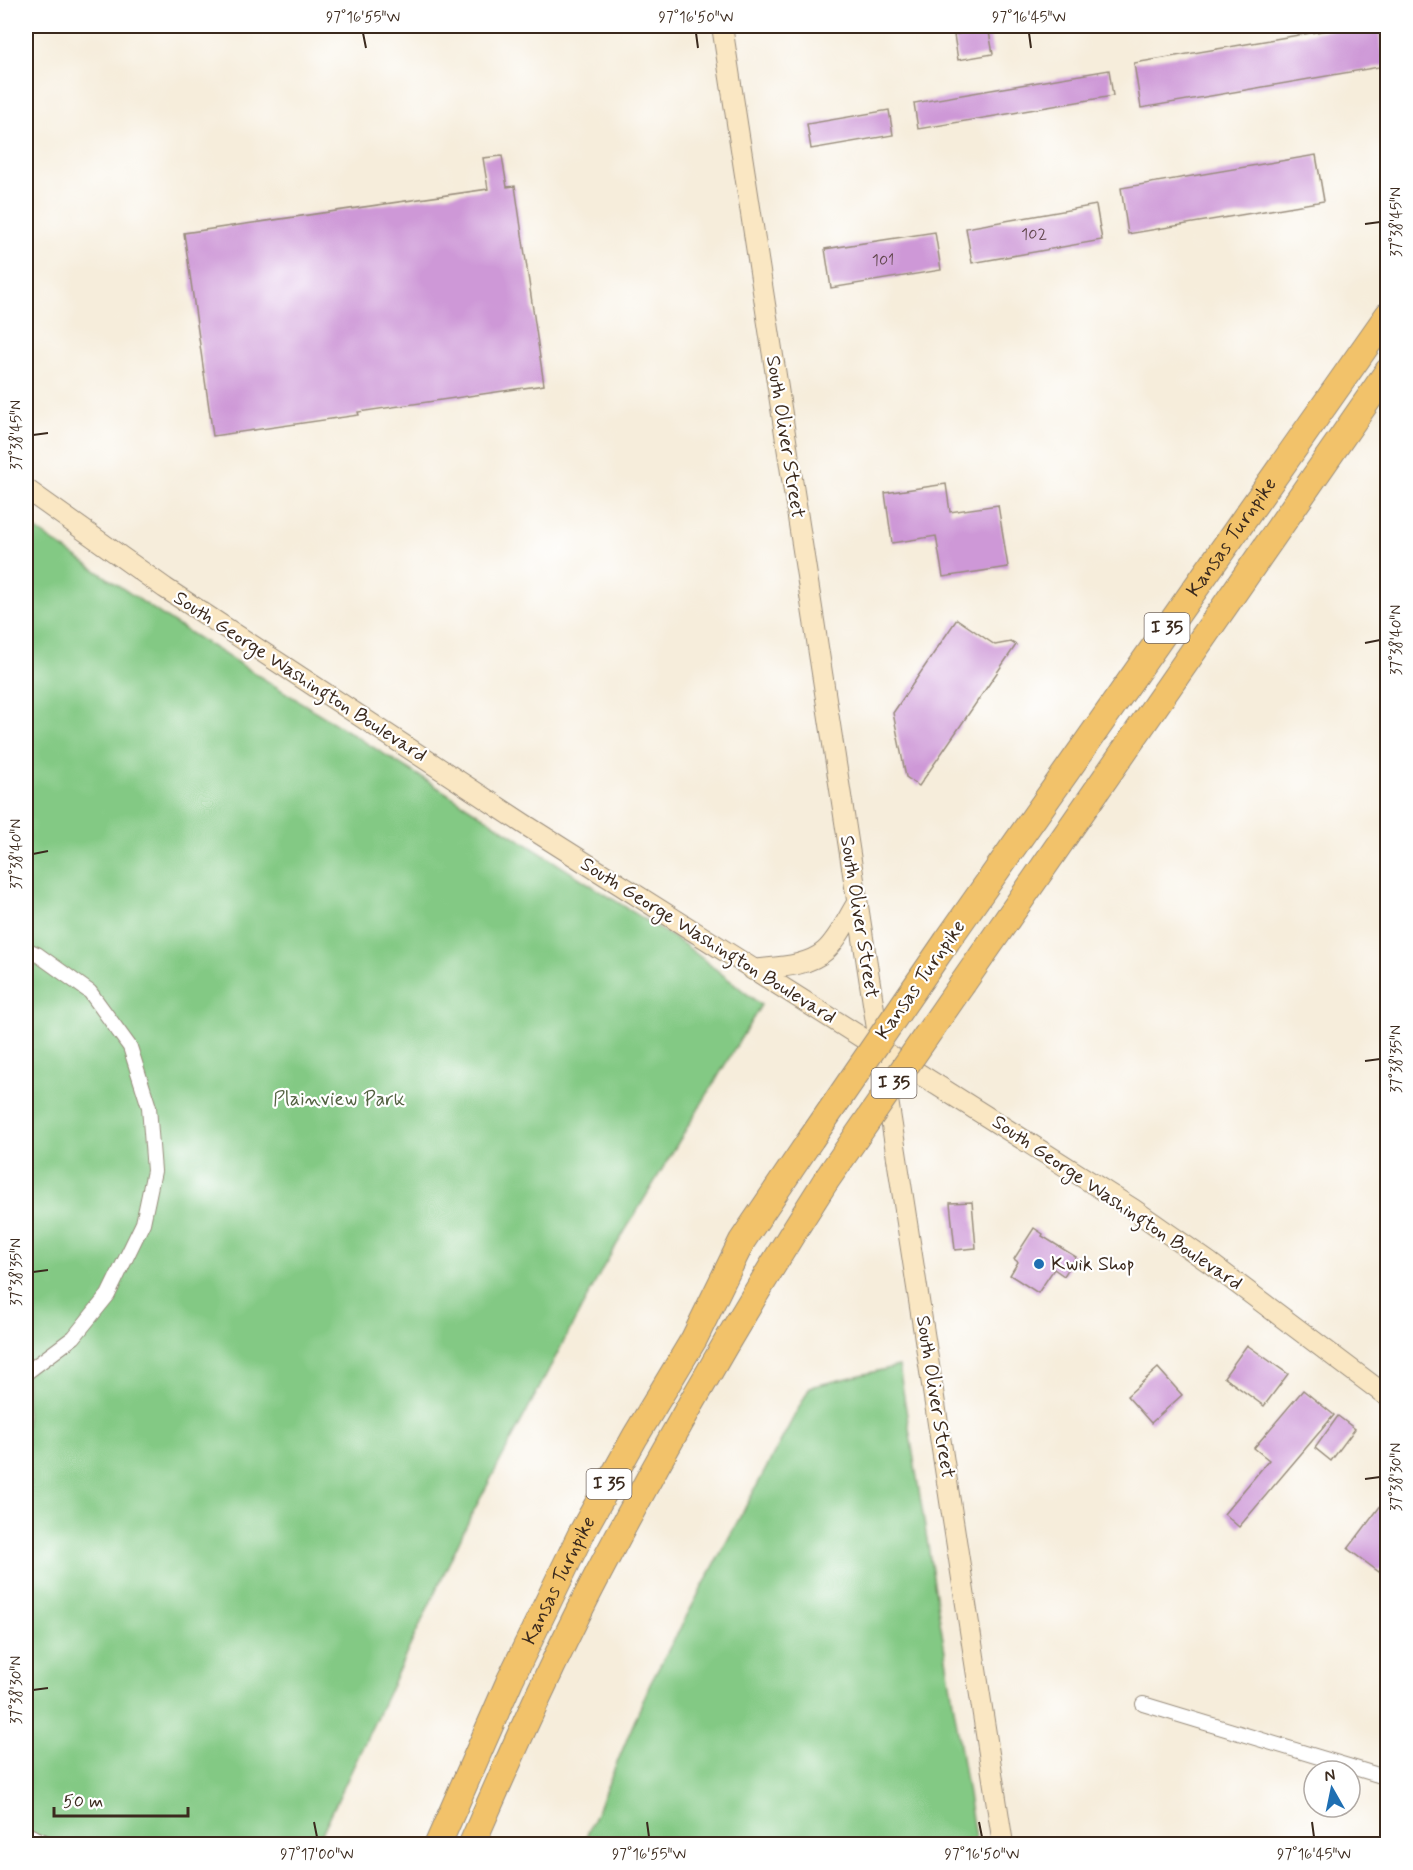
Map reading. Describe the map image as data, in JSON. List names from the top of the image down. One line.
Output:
{"streets":{"highway":["Kansas Turnpike","I 35"],"main road":["South Oliver Street","South George Washington Boulevard"]},"crossings":[["South Oliver Street","South George Washington Boulevard"]],"parks":["Plainview Park"],"places":["Kwik Shop"],"house_numbers":["102","101"],"scale_bar":"50 m","north":"top","coordinates":["97°16'55\"W","97°16'50\"W","97°16'45\"W","37°38'45\"N","37°38'40\"N","37°38'35\"N","37°38'30\"N","97°17'00\"W"]}
